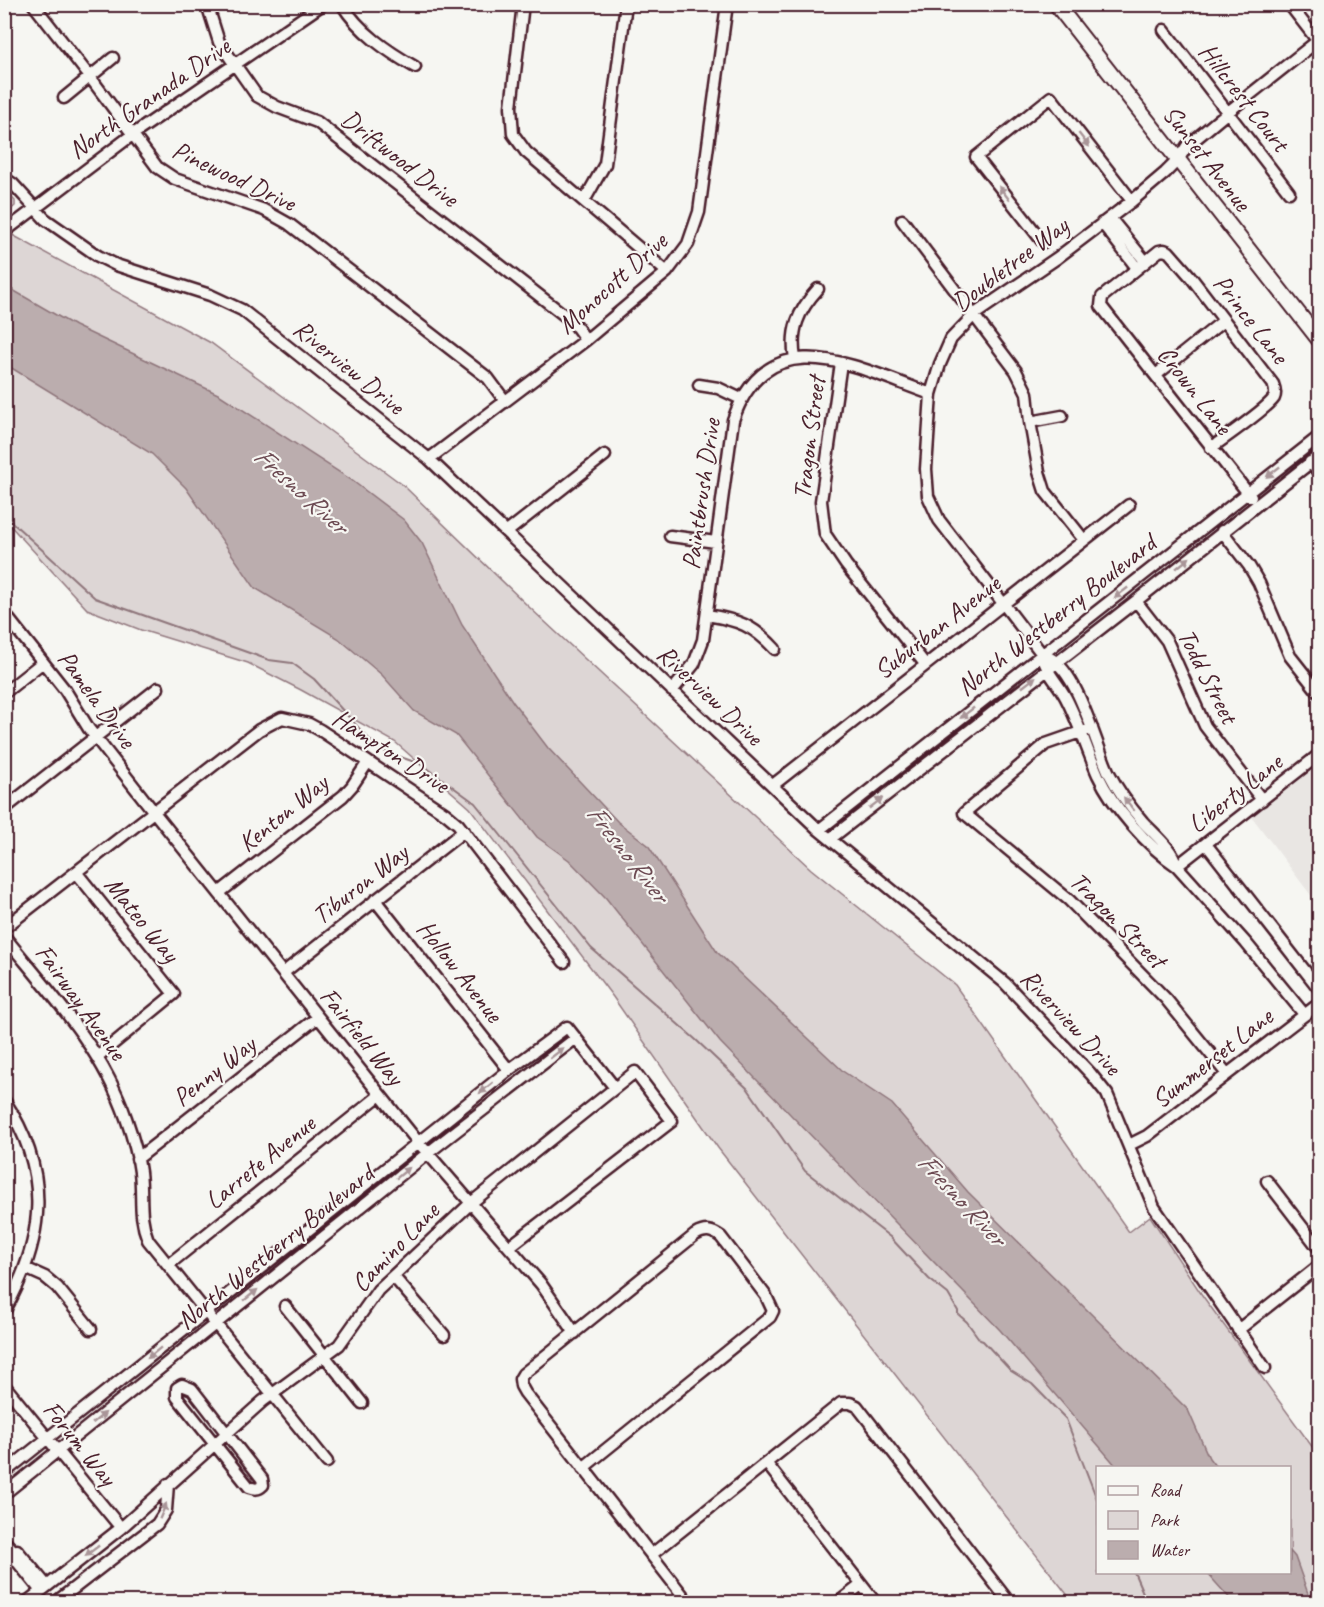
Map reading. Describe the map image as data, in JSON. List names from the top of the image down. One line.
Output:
{"streets":{"main road":["Sunset Avenue"],"street":["Hillcrest Court","North Granada Drive","Driftwood Drive","Pinewood Drive","Doubletree Way","Monocott Drive","Prince Lane","Riverview Drive","Crown Lane","Tragon Street","Paintbrush Drive","North Westberry Boulevard","Suburban Avenue","Todd Street","Pamela Drive","Hampton Drive","Liberty Lane","Kenton Way","Tiburon Way","Mateo Way","Hollow Avenue","Fairway Avenue","Fairfield Way","Summerset Lane","Penny Way","Larrete Avenue","Camino Lane","Forum Way"]},"crossings":[["Hillcrest Court","Doubletree Way"],["North Granada Drive","Driftwood Drive"],["North Granada Drive","Pinewood Drive"],["North Granada Drive","Riverview Drive"],["Driftwood Drive","Monocott Drive"],["Sunset Avenue","Doubletree Way"],["Pinewood Drive","Monocott Drive"],["Doubletree Way","Tragon Street"],["Doubletree Way","Paintbrush Drive"],["Doubletree Way","North Westberry Boulevard"],["Doubletree Way","Suburban Avenue"],["Doubletree Way","Liberty Lane"],["Doubletree Way","Summerset Lane"],["Monocott Drive","Riverview Drive"],["Prince Lane","Crown Lane"],["Riverview Drive","Paintbrush Drive"],["Riverview Drive","North Westberry Boulevard"],["Riverview Drive","Suburban Avenue"],["Riverview Drive","Summerset Lane"],["Crown Lane","North Westberry Boulevard"],["Tragon Street","Paintbrush Drive"],["Tragon Street","Suburban Avenue"],["Tragon Street","Summerset Lane"],["North Westberry Boulevard","Todd Street"],["North Westberry Boulevard","Hollow Avenue"],["North Westberry Boulevard","Fairway Avenue"],["North Westberry Boulevard","Fairfield Way"],["North Westberry Boulevard","Forum Way"],["Todd Street","Liberty Lane"],["Pamela Drive","Hampton Drive"],["Pamela Drive","Fairfield Way"],["Hampton Drive","Kenton Way"],["Hampton Drive","Tiburon Way"],["Hampton Drive","Mateo Way"],["Hampton Drive","Fairfield Way"],["Kenton Way","Fairfield Way"],["Tiburon Way","Hollow Avenue"],["Tiburon Way","Fairfield Way"],["Mateo Way","Fairway Avenue"],["Fairway Avenue","Penny Way"],["Fairway Avenue","Larrete Avenue"],["Fairway Avenue","Camino Lane"],["Fairfield Way","Penny Way"],["Fairfield Way","Larrete Avenue"],["Fairfield Way","Camino Lane"],["Camino Lane","Forum Way"]],"water":["Fresno River"],"legend":["Road","Park","Water"]}
